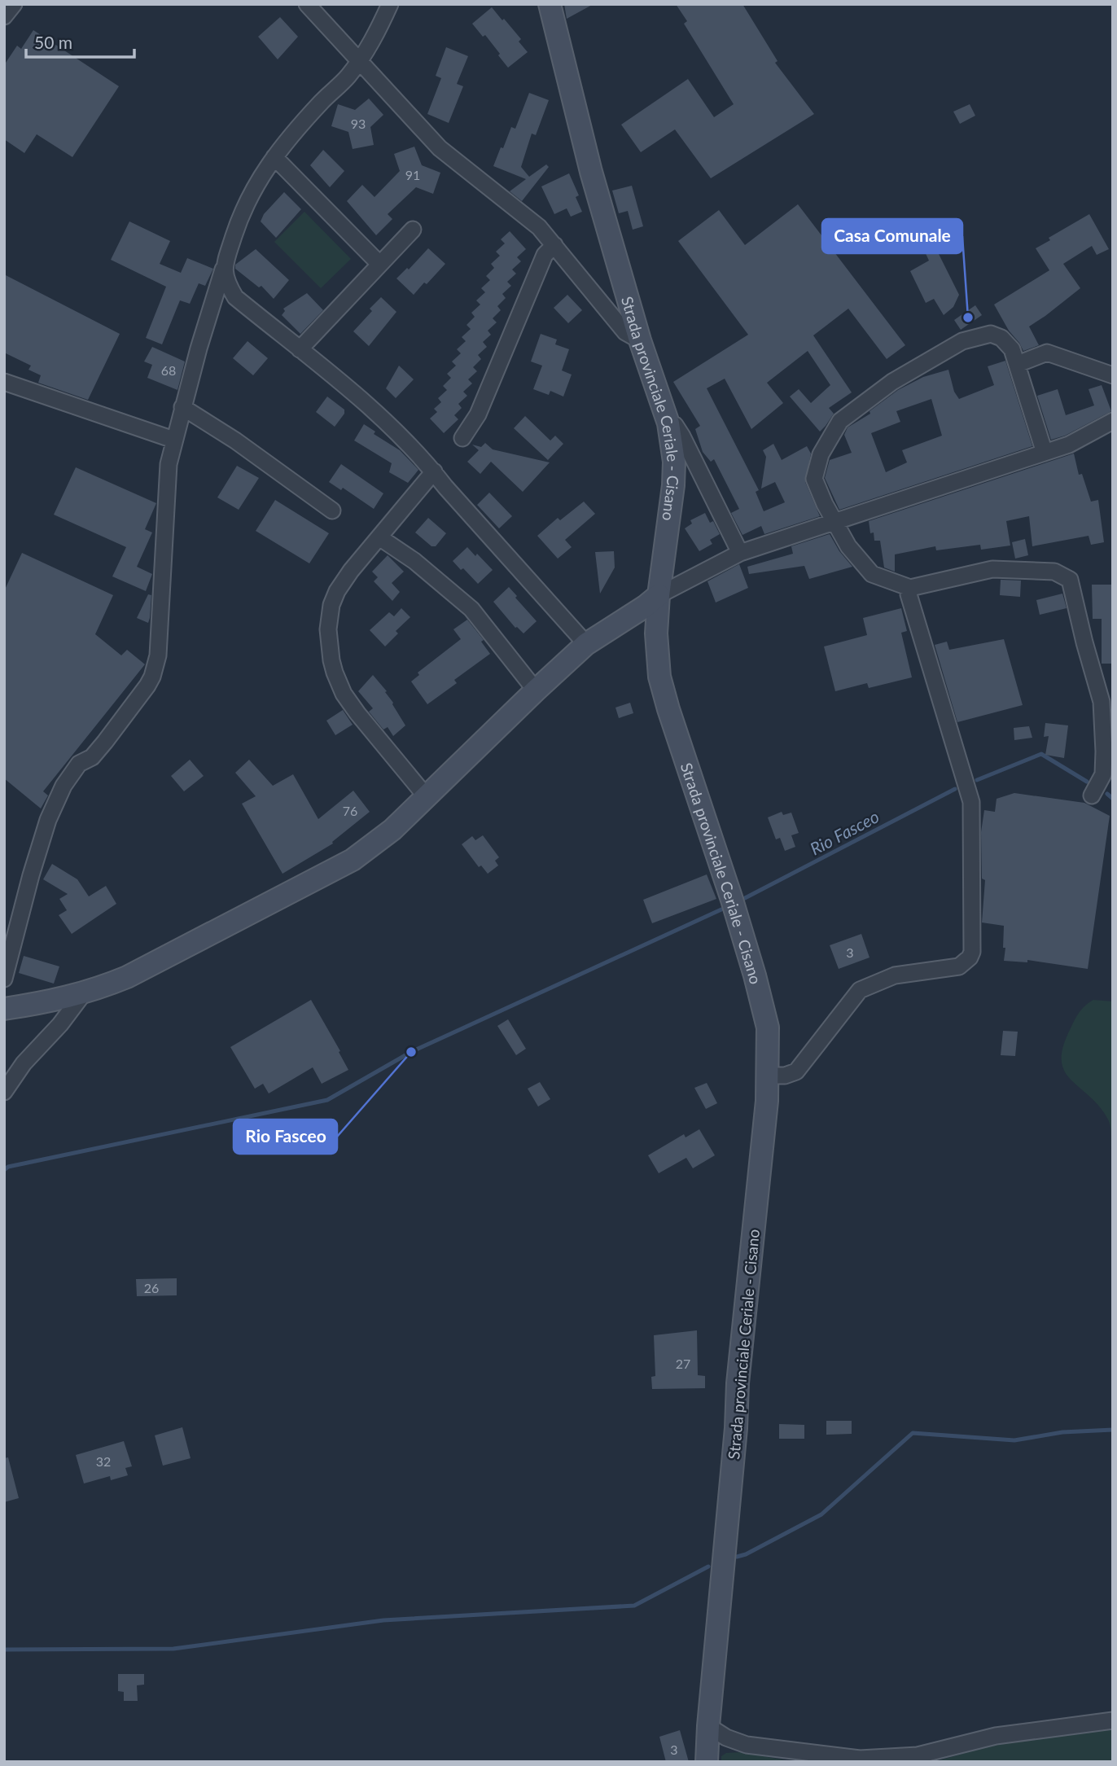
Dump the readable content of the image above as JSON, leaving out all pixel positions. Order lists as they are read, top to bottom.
{
  "streets": {
    "main road": ["Strada provinciale Ceriale - Cisano"]
  },
  "water": ["Rio Fasceo"],
  "places": ["Casa Comunale", "Rio Fasceo"],
  "house_numbers": [
    "93",
    "91",
    "68",
    "76",
    "3",
    "26",
    "27",
    "32",
    "3"
  ],
  "scale_bar": "50 m"
}
